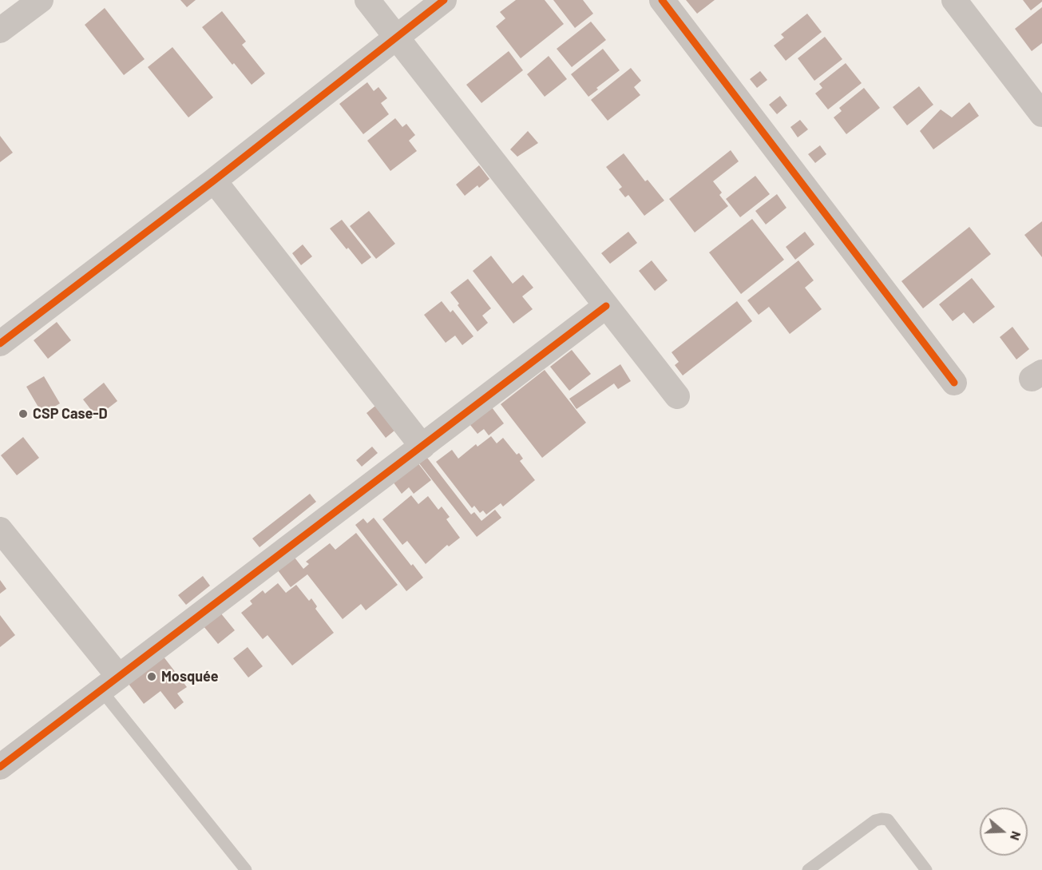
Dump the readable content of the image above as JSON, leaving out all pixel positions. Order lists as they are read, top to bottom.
{
  "places": ["CSP Case-D", "Mosquée"],
  "north": "right"
}
